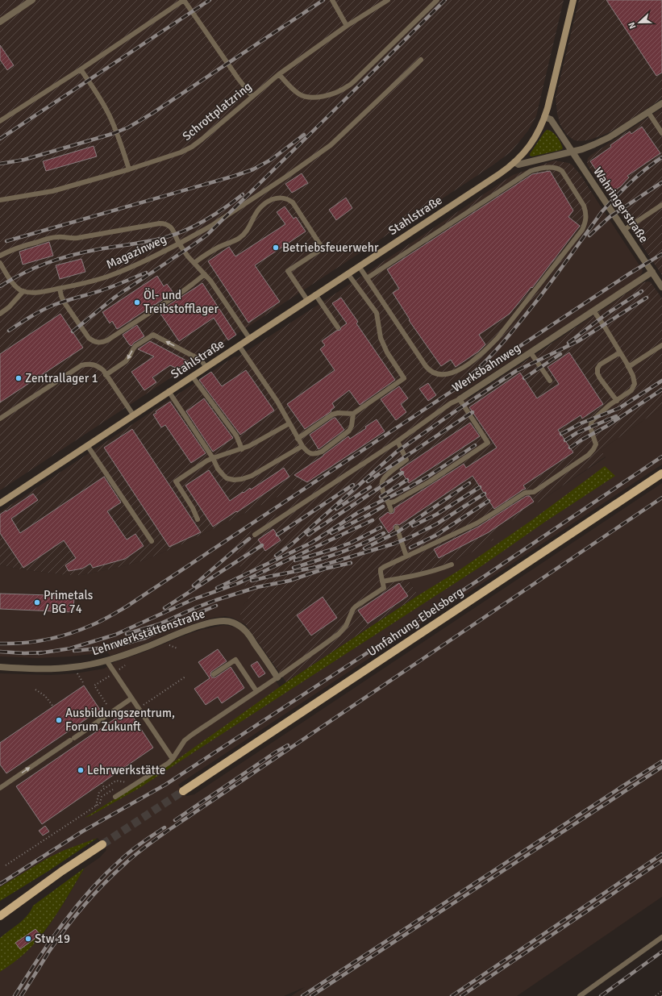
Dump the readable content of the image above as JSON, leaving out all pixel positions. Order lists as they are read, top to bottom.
{
  "streets": {
    "main road": ["Umfahrung Ebelsberg"],
    "street": [
      "Wahringerstraße",
      "Stahlstraße",
      "Werksbahnweg",
      "Lehrwerkstättenstraße"
    ],
    "lane": ["Schrottplatzring", "Magazinweg"]
  },
  "crossings": [
    ["Wahringerstraße", "Stahlstraße"],
    ["Wahringerstraße", "Werksbahnweg"],
    ["Stahlstraße", "Magazinweg"]
  ],
  "places": [
    "Betriebsfeuerwehr",
    "Öl- und Treibstofflager",
    "Zentrallager 1",
    "Primetals / BG 74",
    "Ausbildungszentrum, Forum Zukunft",
    "Lehrwerkstätte",
    "Stw 19"
  ],
  "north": "left"
}
